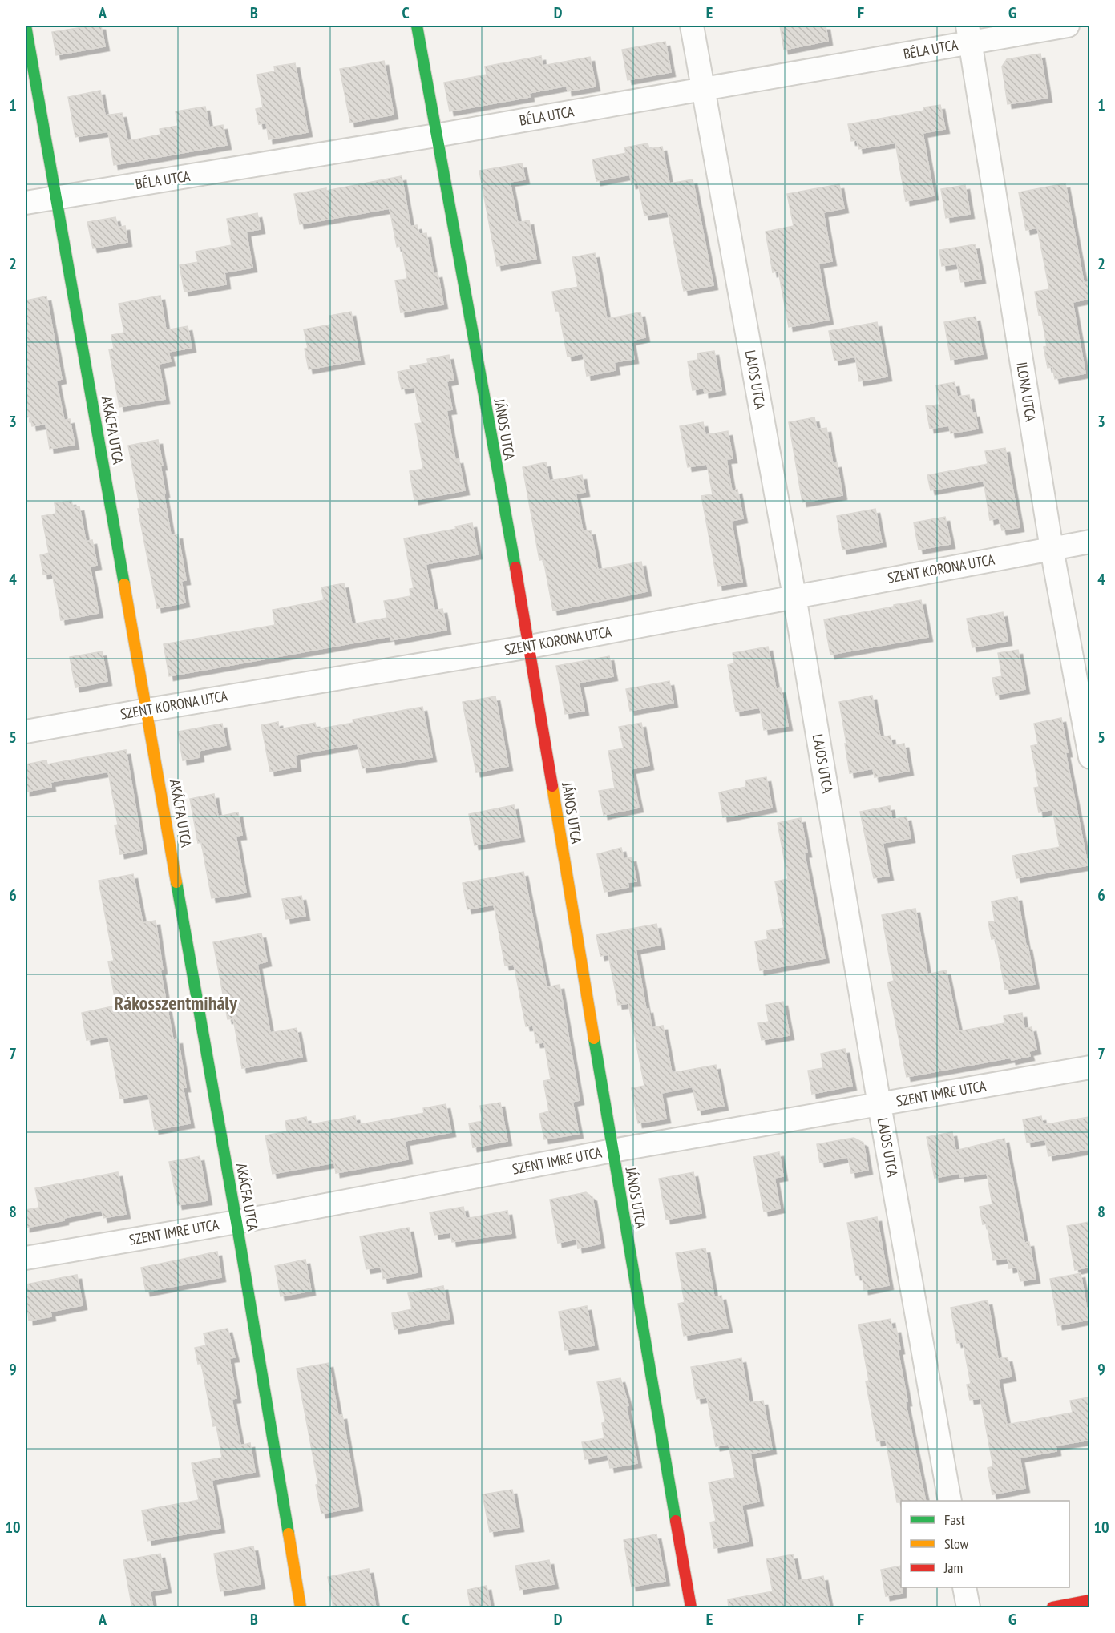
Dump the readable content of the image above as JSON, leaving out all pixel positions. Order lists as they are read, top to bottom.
{
  "streets": {
    "street": [
      "BÉLA UTCA",
      "LAJOS UTCA",
      "ILONA UTCA",
      "JÁNOS UTCA",
      "AKÁCFA UTCA",
      "SZENT KORONA UTCA",
      "SZENT IMRE UTCA"
    ]
  },
  "crossings": [
    ["BÉLA UTCA", "LAJOS UTCA"],
    ["BÉLA UTCA", "ILONA UTCA"],
    ["BÉLA UTCA", "JÁNOS UTCA"],
    ["BÉLA UTCA", "AKÁCFA UTCA"],
    ["LAJOS UTCA", "SZENT KORONA UTCA"],
    ["LAJOS UTCA", "SZENT IMRE UTCA"],
    ["ILONA UTCA", "SZENT KORONA UTCA"],
    ["JÁNOS UTCA", "SZENT KORONA UTCA"],
    ["JÁNOS UTCA", "SZENT IMRE UTCA"],
    ["AKÁCFA UTCA", "SZENT KORONA UTCA"],
    ["AKÁCFA UTCA", "SZENT IMRE UTCA"]
  ],
  "districts": ["Rákosszentmihály"],
  "legend": ["Fast", "Slow", "Jam"],
  "grid": {
    "columns": [
      "A",
      "B",
      "C",
      "D",
      "E",
      "F",
      "G"
    ],
    "rows": [
      "1",
      "2",
      "3",
      "4",
      "5",
      "6",
      "7",
      "8",
      "9",
      "10"
    ]
  }
}
